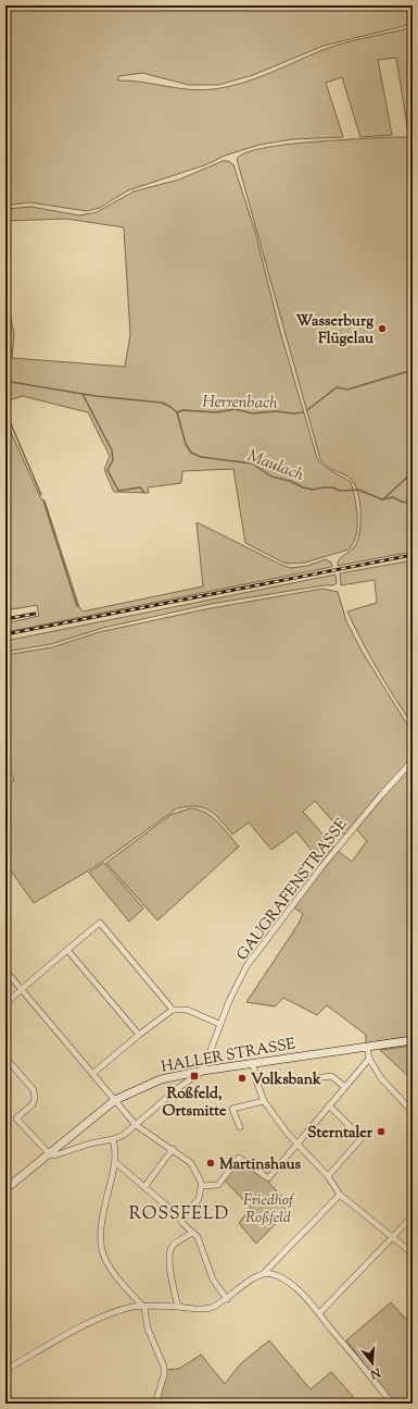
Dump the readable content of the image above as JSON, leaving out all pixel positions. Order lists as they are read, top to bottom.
{
  "streets": {
    "main road": ["HALLER STRASSE"],
    "street": ["GAUGRAFENSTRASSE"]
  },
  "crossings": [
    ["GAUGRAFENSTRASSE", "HALLER STRASSE"]
  ],
  "districts": ["ROSSFELD"],
  "water": ["Herrenbach", "Maulach"],
  "parks": ["Friedhof Roßfeld"],
  "places": {
    "other": [
      "Wasserburg Flügelau",
      "Volksbank",
      "Sterntaler",
      "Martinshaus"
    ],
    "transit": ["Roßfeld, Ortsmitte"]
  },
  "north": "bottom"
}
